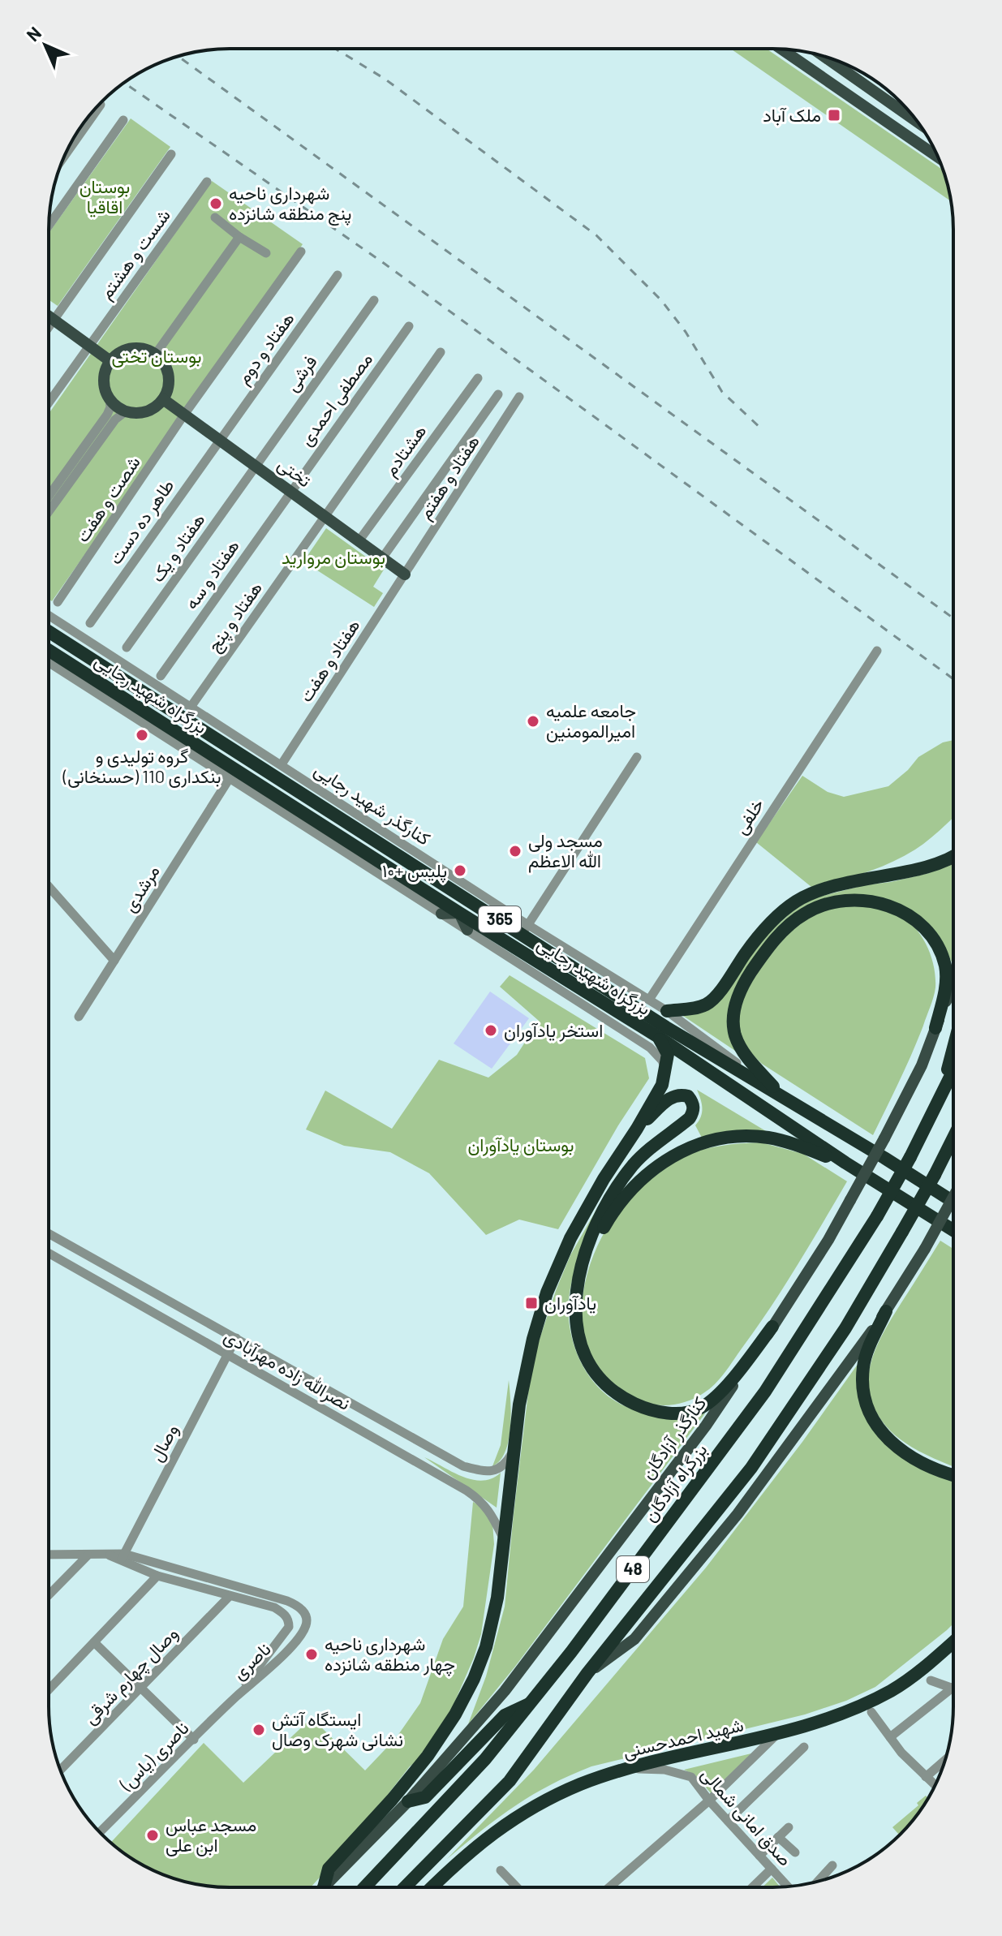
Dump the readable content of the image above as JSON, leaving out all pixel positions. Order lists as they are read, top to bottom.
{
  "streets": {
    "highway": [
      "بزرگراه شهید رجایی",
      "365",
      "کنارگذر آزادگان",
      "بزرگراه آزادگان",
      "48",
      "شهید احمدحسنی"
    ],
    "main road": ["تختی"],
    "street": [
      "شست و هشتم",
      "هفتاد و دوم",
      "فرشی",
      "مصطفی احمدی",
      "هشتادم",
      "هفتاد و هفتم",
      "شصت و هفت",
      "طاهر ده دست",
      "هفتاد و یک",
      "هفتاد و سه",
      "هفتاد و پنج",
      "هفتاد و هفت",
      "کنارگذر شهید رجایی",
      "خلفی",
      "مرشدی",
      "نصرالله زاده مهرآبادی",
      "وصال",
      "ناصری",
      "وصال چهارم شرقی",
      "ناصری (یاس)",
      "صدق امانی شمالی"
    ]
  },
  "crossings": [
    ["هفتاد و دوم", "تختی"],
    ["هفتاد و دوم", "طاهر ده دست"],
    ["فرشی", "تختی"],
    ["فرشی", "هفتاد و یک"],
    ["مصطفی احمدی", "تختی"],
    ["مصطفی احمدی", "هفتاد و سه"],
    ["هشتادم", "تختی"],
    ["تختی", "هفتاد و هفتم"],
    ["تختی", "شصت و هفت"],
    ["تختی", "طاهر ده دست"],
    ["تختی", "هفتاد و یک"],
    ["تختی", "هفتاد و سه"],
    ["تختی", "هفتاد و پنج"],
    ["تختی", "هفتاد و هفت"],
    ["هفتاد و هفتم", "هفتاد و هفت"],
    ["هفتاد و هفت", "کنارگذر شهید رجایی"],
    ["بزرگراه شهید رجایی", "کنارگذر شهید رجایی"],
    ["کنارگذر شهید رجایی", "خلفی"],
    ["نصرالله زاده مهرآبادی", "کنارگذر آزادگان"],
    ["نصرالله زاده مهرآبادی", "وصال"],
    ["وصال", "ناصری"],
    ["ناصری", "وصال چهارم شرقی"],
    ["ناصری", "ناصری (یاس)"],
    ["شهید احمدحسنی", "صدق امانی شمالی"]
  ],
  "parks": [
    "بوستان اقاقیا",
    "بوستان تختی",
    "بوستان مروارید",
    "بوستان یادآوران"
  ],
  "places": {
    "transit": ["ملک آباد", "یادآوران"],
    "other": [
      "شهرداری ناحیه پنج منطقه شانزده",
      "جامعه علمیه امیرالمومنین",
      "گروه تولیدی و بنکداری 110 (حسنخانی)",
      "مسجد ولی الله الاعظم",
      "پلیس +۱۰",
      "استخر یادآوران",
      "شهرداری ناحیه چهار منطقه شانزده",
      "ایستگاه آتش نشانی شهرک وصال",
      "مسجد عباس ابن علی"
    ]
  },
  "north": "top left"
}
